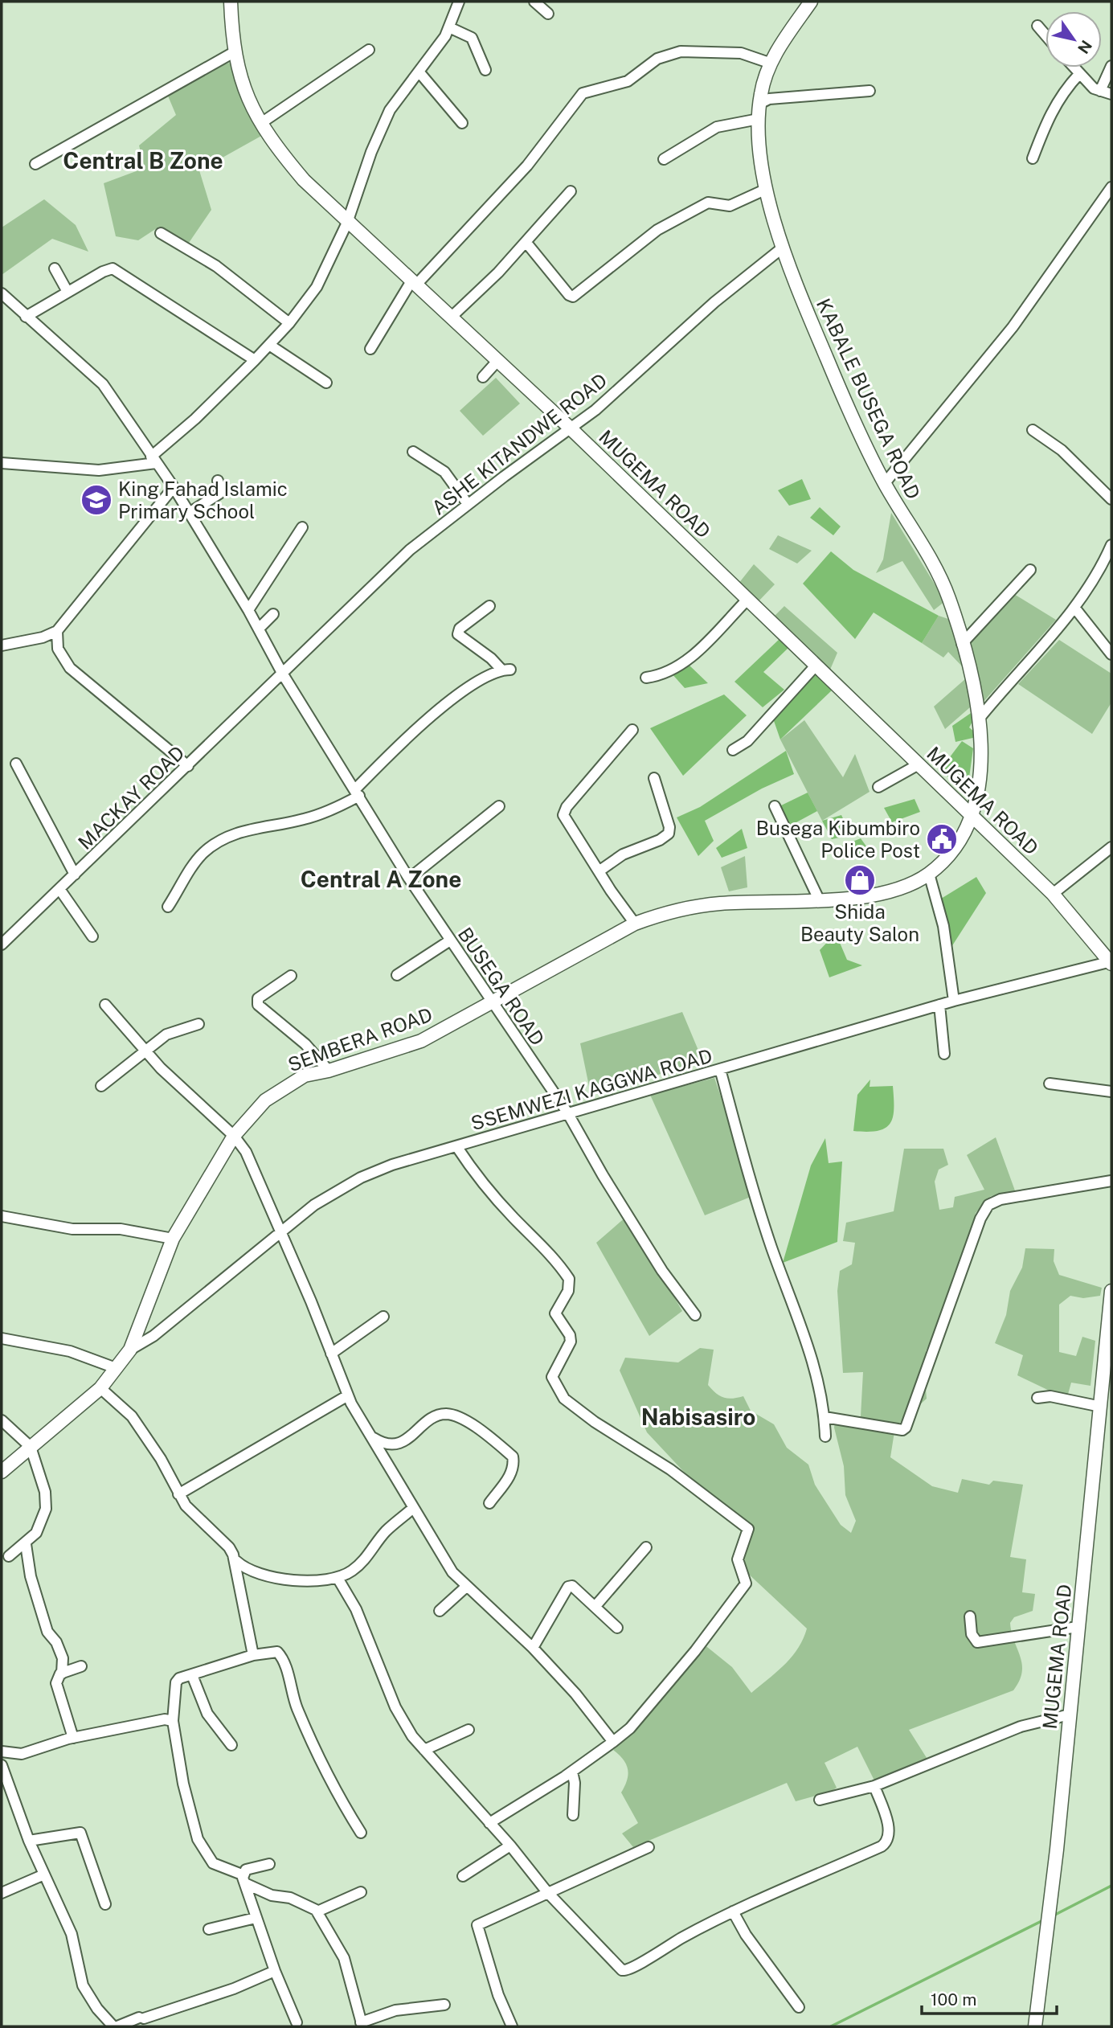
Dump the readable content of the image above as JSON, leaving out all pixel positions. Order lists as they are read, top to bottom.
{
  "streets": {
    "street": [
      "KABALE BUSEGA ROAD",
      "ASHE KITANDWE ROAD",
      "MUGEMA ROAD",
      "MACKAY ROAD",
      "BUSEGA ROAD",
      "SEMBERA ROAD",
      "SSEMWEZI KAGGWA ROAD"
    ]
  },
  "crossings": [
    ["KABALE BUSEGA ROAD", "ASHE KITANDWE ROAD"],
    ["KABALE BUSEGA ROAD", "MUGEMA ROAD"],
    ["KABALE BUSEGA ROAD", "SEMBERA ROAD"],
    ["ASHE KITANDWE ROAD", "MUGEMA ROAD"],
    ["ASHE KITANDWE ROAD", "MACKAY ROAD"],
    ["ASHE KITANDWE ROAD", "BUSEGA ROAD"],
    ["MUGEMA ROAD", "SEMBERA ROAD"],
    ["MUGEMA ROAD", "SSEMWEZI KAGGWA ROAD"],
    ["MACKAY ROAD", "BUSEGA ROAD"],
    ["BUSEGA ROAD", "SEMBERA ROAD"],
    ["BUSEGA ROAD", "SSEMWEZI KAGGWA ROAD"],
    ["SEMBERA ROAD", "SSEMWEZI KAGGWA ROAD"]
  ],
  "districts": ["Central B Zone", "Central A Zone", "Nabisasiro"],
  "places": {
    "school or university": ["King Fahad Islamic Primary School"],
    "public building": ["Busega Kibumbiro Police Post"],
    "shop": ["Shida Beauty Salon"]
  },
  "scale_bar": "100 m",
  "north": "bottom right"
}
